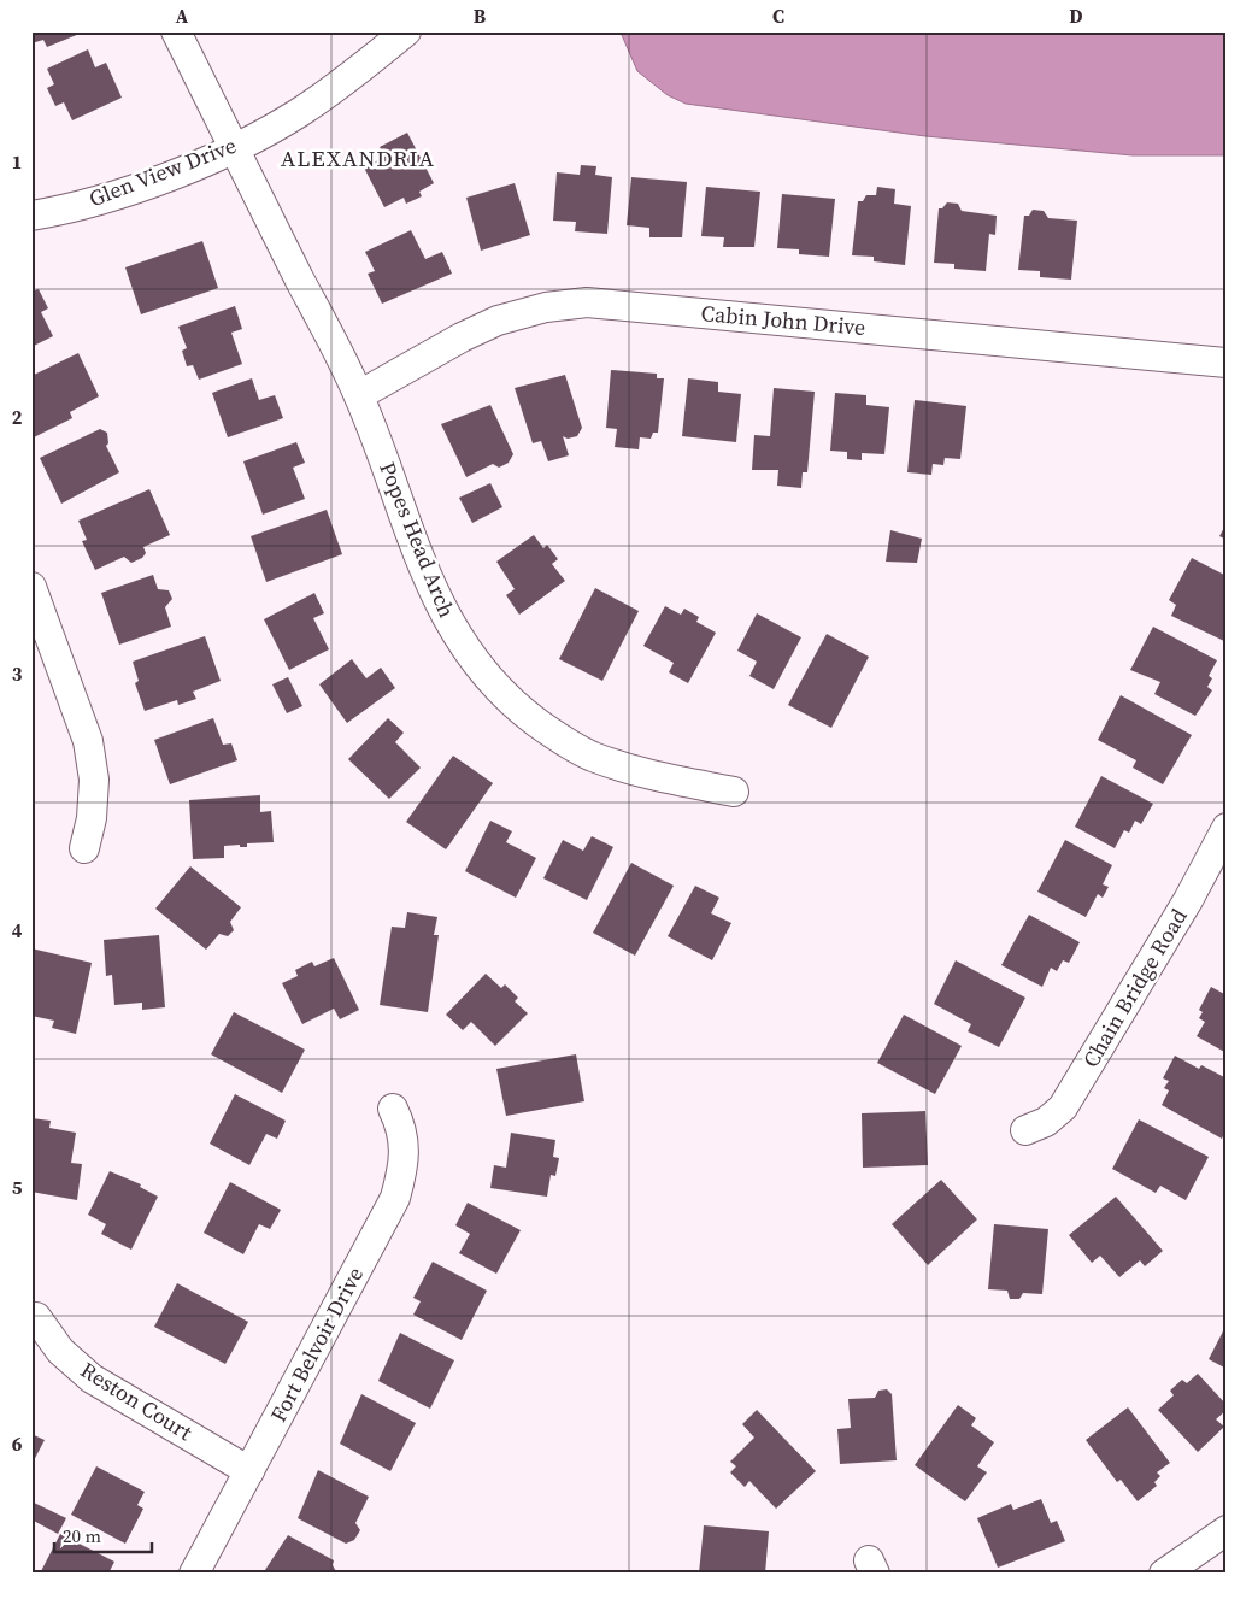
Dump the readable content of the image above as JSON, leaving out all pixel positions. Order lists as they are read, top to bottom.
{
  "streets": {
    "street": [
      "Glen View Drive",
      "Cabin John Drive",
      "Popes Head Arch",
      "Chain Bridge Road",
      "Fort Belvoir Drive",
      "Reston Court"
    ]
  },
  "crossings": [
    ["Glen View Drive", "Popes Head Arch"],
    ["Cabin John Drive", "Popes Head Arch"],
    ["Fort Belvoir Drive", "Reston Court"]
  ],
  "districts": ["ALEXANDRIA"],
  "scale_bar": "20 m",
  "grid": {
    "columns": [
      "A",
      "B",
      "C",
      "D"
    ],
    "rows": [
      "1",
      "2",
      "3",
      "4",
      "5",
      "6"
    ]
  }
}
